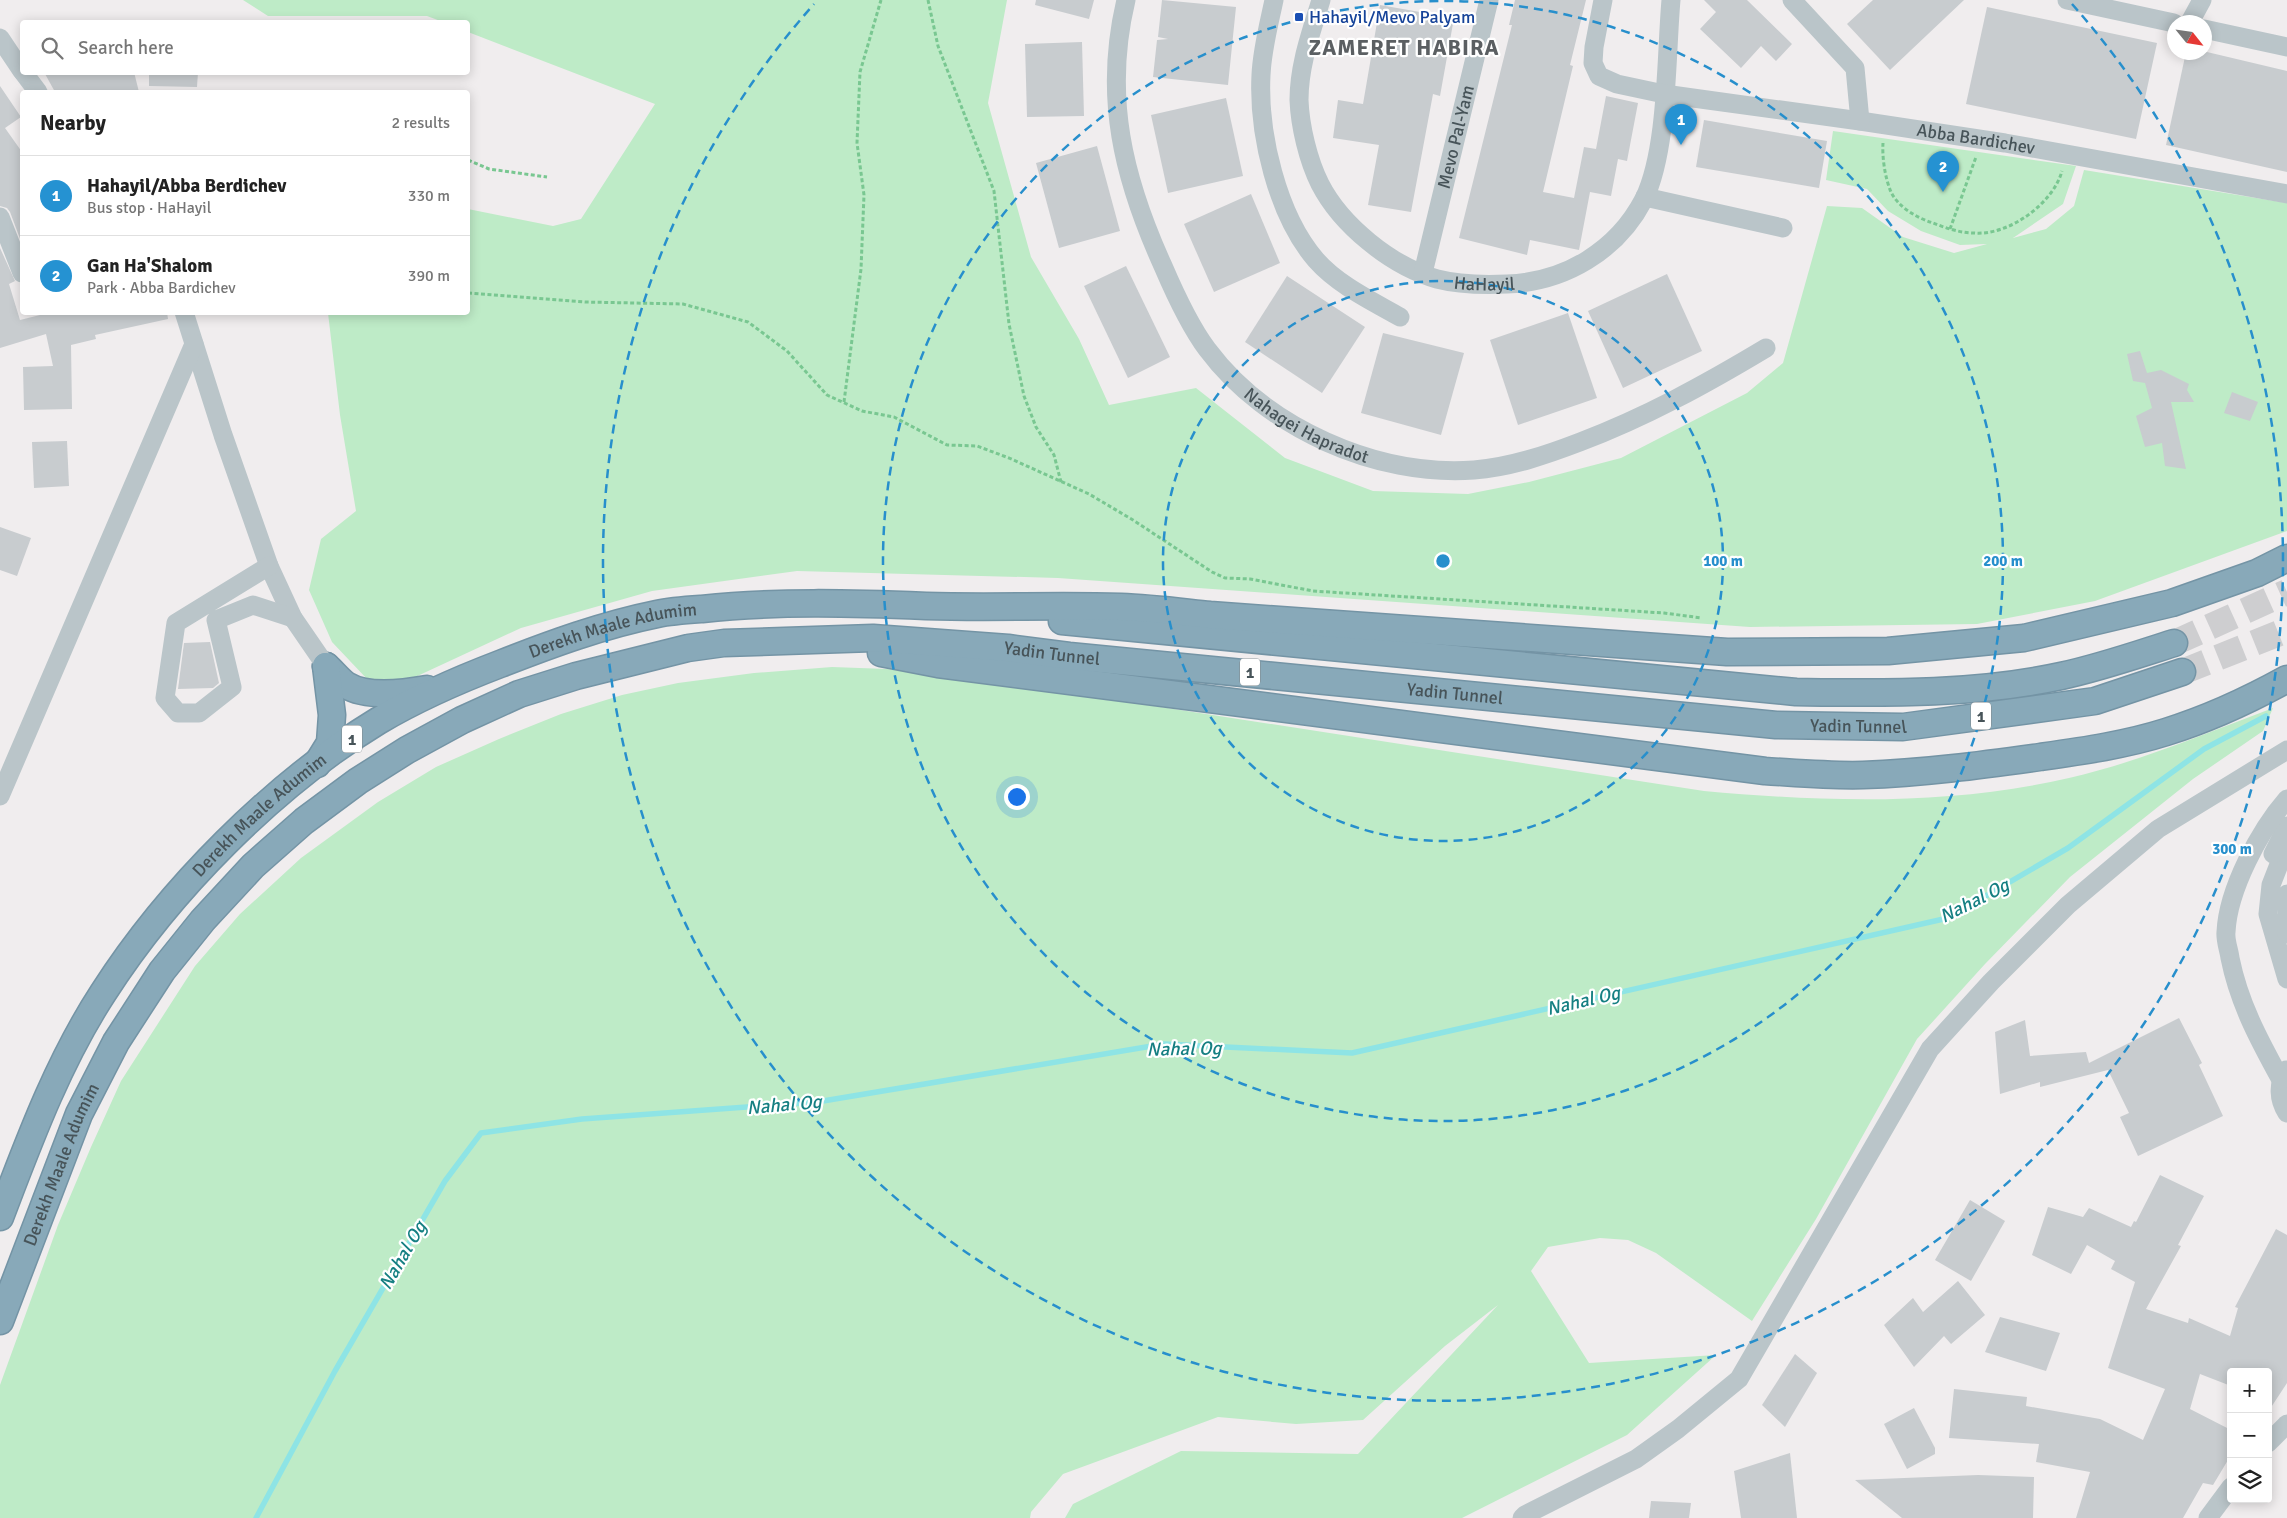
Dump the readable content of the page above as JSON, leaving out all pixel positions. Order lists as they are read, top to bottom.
{
  "streets": {
    "highway": ["Derekh Maale Adumim", "Yadin Tunnel", "1"],
    "street": [
      "Mevo Pal-Yam",
      "Abba Bardichev",
      "HaHayil",
      "Nahagei Hapradot"
    ]
  },
  "crossings": [
    ["Mevo Pal-Yam", "HaHayil"],
    ["Abba Bardichev", "HaHayil"],
    ["Derekh Maale Adumim", "Yadin Tunnel"]
  ],
  "districts": ["ZAMERET HABIRA"],
  "water": ["Nahal Og"],
  "places": {
    "transit": ["Hahayil/Mevo Palyam"]
  },
  "north": "bottom right",
  "page": {
    "search": "Search here",
    "heading": ["Nearby", "2 results"],
    "pins": ["1", "2"],
    "list": [
      {
        "mark": "1",
        "name": "Hahayil/Abba Berdichev",
        "note": "Bus stop · HaHayil",
        "value": "330 m"
      },
      {
        "mark": "2",
        "name": "Gan Ha'Shalom",
        "note": "Park · Abba Bardichev",
        "value": "390 m"
      }
    ],
    "map_buttons": ["+", "−"]
  },
  "rings": ["100 m", "200 m", "300 m"]
}
